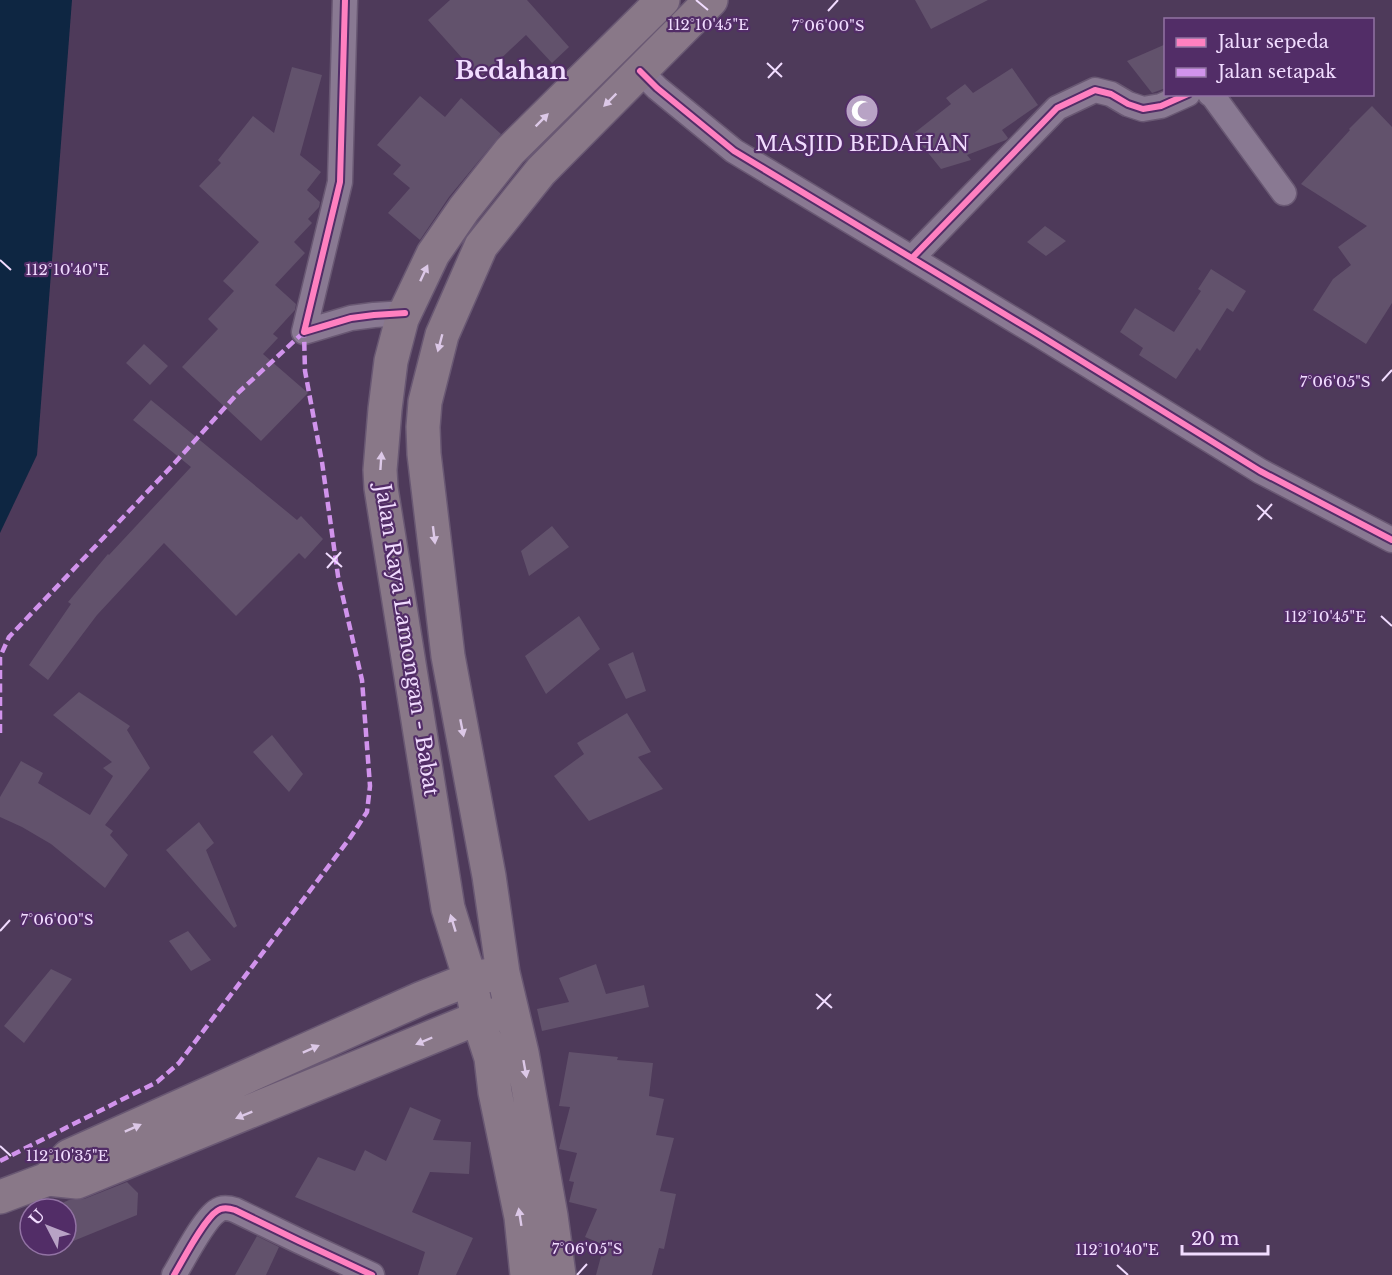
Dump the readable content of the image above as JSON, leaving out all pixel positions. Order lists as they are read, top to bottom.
{
  "streets": {
    "highway": ["Jalan Raya Lamongan - Babat"]
  },
  "districts": ["Bedahan"],
  "places": {
    "mosque": ["MASJID BEDAHAN"]
  },
  "legend": ["Jalur sepeda", "Jalan setapak"],
  "scale_bar": "20 m",
  "north": "top left",
  "coordinates": [
    "112°10'45\"E",
    "7°06'00\"S",
    "112°10'40\"E",
    "7°06'05\"S",
    "112°10'35\"E"
  ]
}
